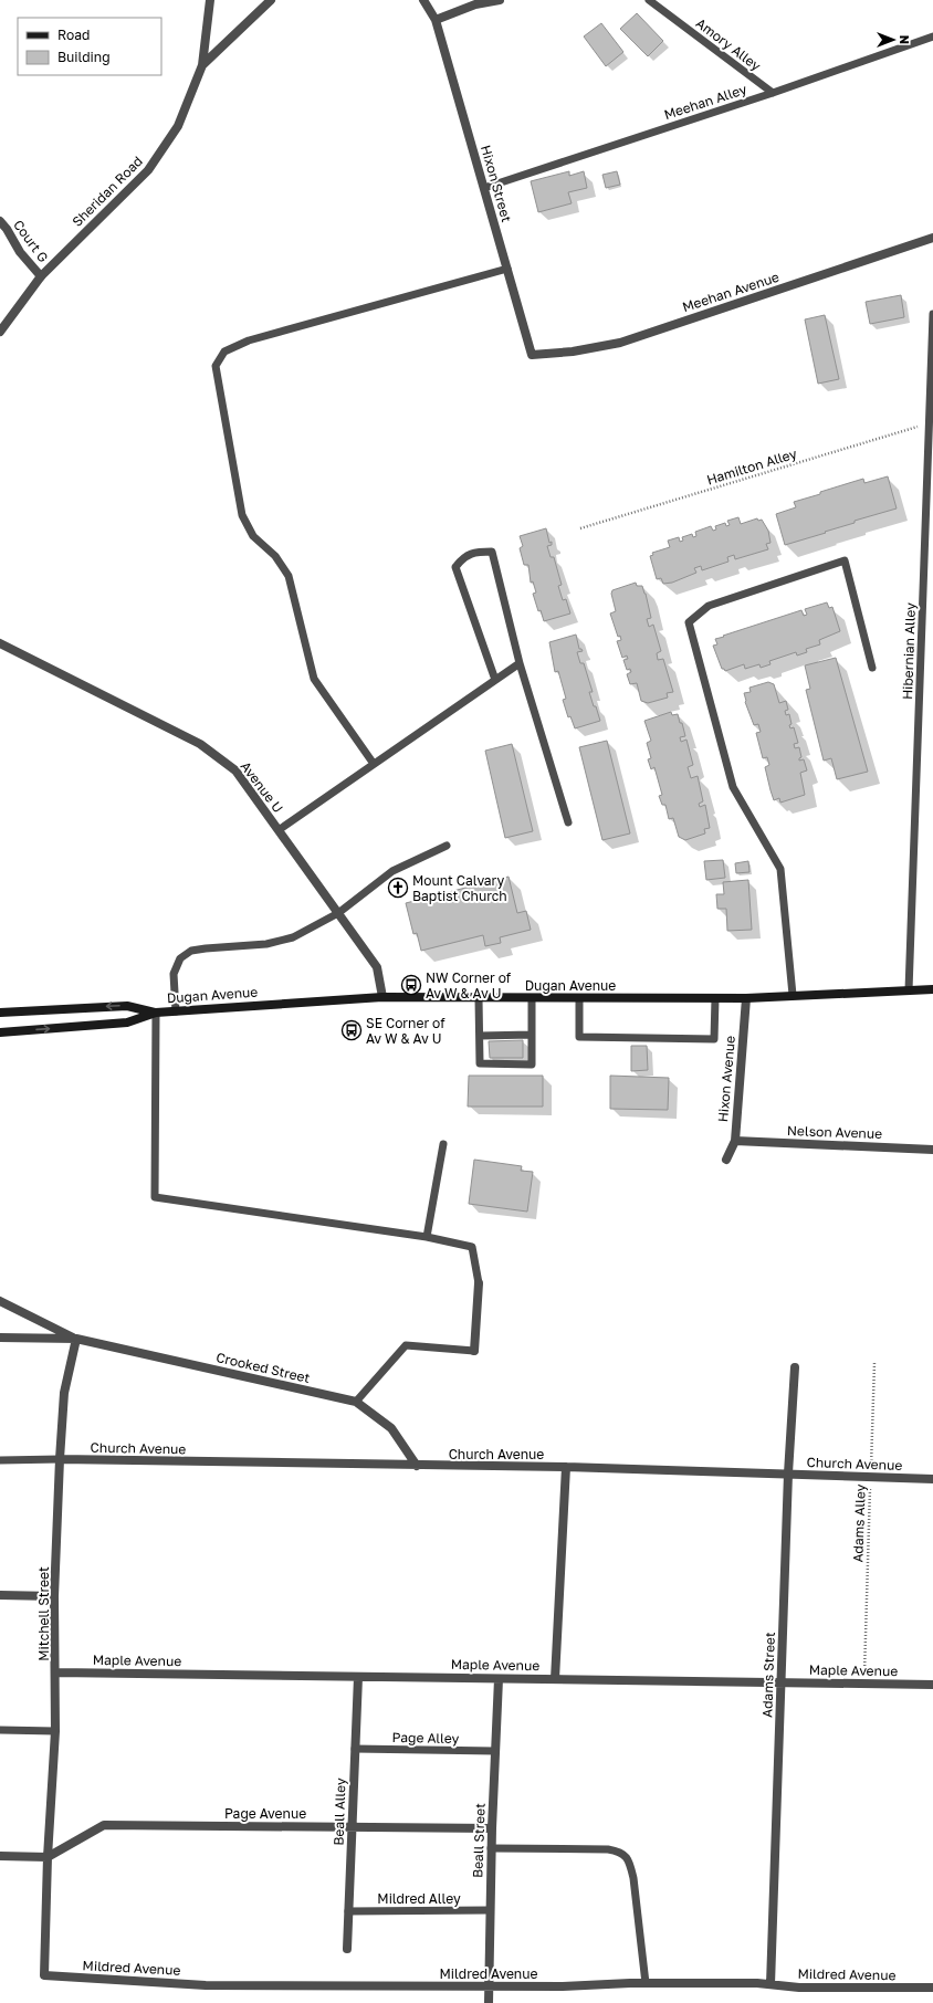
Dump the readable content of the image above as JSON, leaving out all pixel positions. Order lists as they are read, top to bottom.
{
  "streets": {
    "main road": ["Dugan Avenue"],
    "street": [
      "Hixon Street",
      "Sheridan Road",
      "Court G",
      "Meehan Avenue",
      "Avenue U",
      "Hixon Avenue",
      "Nelson Avenue",
      "Crooked Street",
      "Church Avenue",
      "Mitchell Street",
      "Maple Avenue",
      "Adams Street",
      "Beall Alley",
      "Page Avenue",
      "Beall Street",
      "Mildred Avenue"
    ],
    "lane": [
      "Amory Alley",
      "Meehan Alley",
      "Hibernian Alley",
      "Page Alley",
      "Mildred Alley"
    ],
    "path": ["Hamilton Alley", "Adams Alley"]
  },
  "crossings": [
    ["Amory Alley", "Meehan Alley"],
    ["Meehan Alley", "Hixon Street"],
    ["Hixon Street", "Meehan Avenue"],
    ["Sheridan Road", "Court G"],
    ["Hamilton Alley", "Hibernian Alley"],
    ["Hibernian Alley", "Dugan Avenue"],
    ["Avenue U", "Dugan Avenue"],
    ["Dugan Avenue", "Hixon Avenue"],
    ["Hixon Avenue", "Nelson Avenue"],
    ["Crooked Street", "Church Avenue"],
    ["Crooked Street", "Mitchell Street"],
    ["Church Avenue", "Adams Alley"],
    ["Church Avenue", "Mitchell Street"],
    ["Church Avenue", "Adams Street"],
    ["Adams Alley", "Maple Avenue"],
    ["Mitchell Street", "Maple Avenue"],
    ["Mitchell Street", "Page Avenue"],
    ["Mitchell Street", "Mildred Avenue"],
    ["Maple Avenue", "Adams Street"],
    ["Maple Avenue", "Beall Alley"],
    ["Maple Avenue", "Beall Street"],
    ["Adams Street", "Mildred Avenue"],
    ["Page Alley", "Beall Alley"],
    ["Page Alley", "Beall Street"],
    ["Beall Alley", "Page Avenue"],
    ["Beall Alley", "Mildred Alley"],
    ["Page Avenue", "Beall Street"],
    ["Beall Street", "Mildred Alley"],
    ["Beall Street", "Mildred Avenue"]
  ],
  "places": {
    "church": ["Mount Calvary Baptist Church"],
    "bus stop": ["NW Corner of Av W & Av U", "SE Corner of Av W & Av U"]
  },
  "legend": ["Road", "Building"],
  "north": "right"
}
